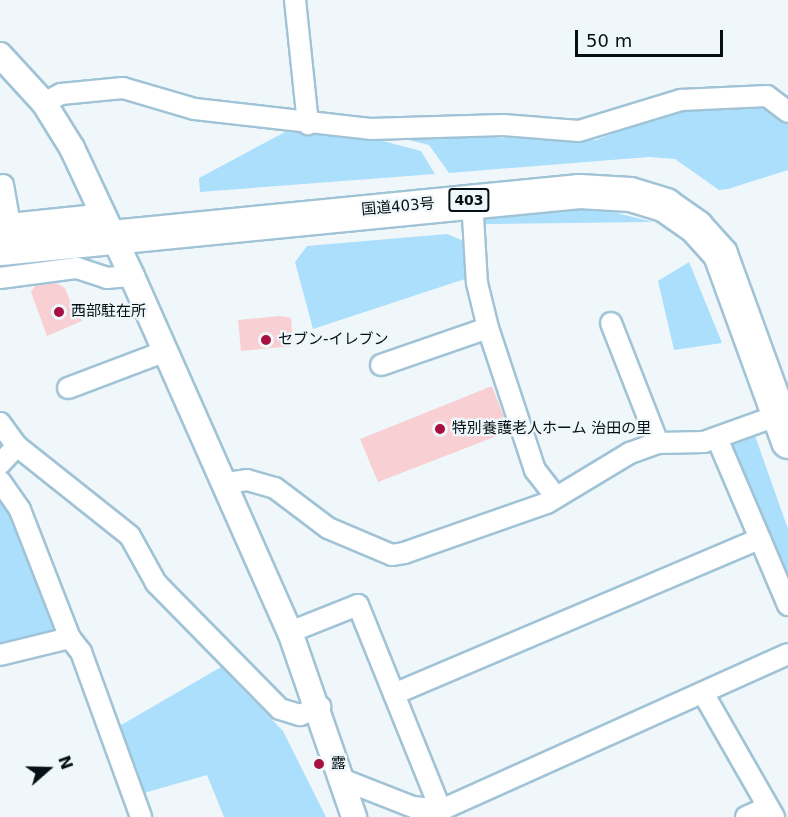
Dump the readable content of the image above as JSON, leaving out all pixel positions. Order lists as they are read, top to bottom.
{
  "streets": {
    "highway": ["403", "国道403号"]
  },
  "places": [
    "西部駐在所",
    "セブン-イレブン",
    "特別養護老人ホーム 治田の里",
    "露"
  ],
  "scale_bar": "50 m",
  "north": "right"
}
